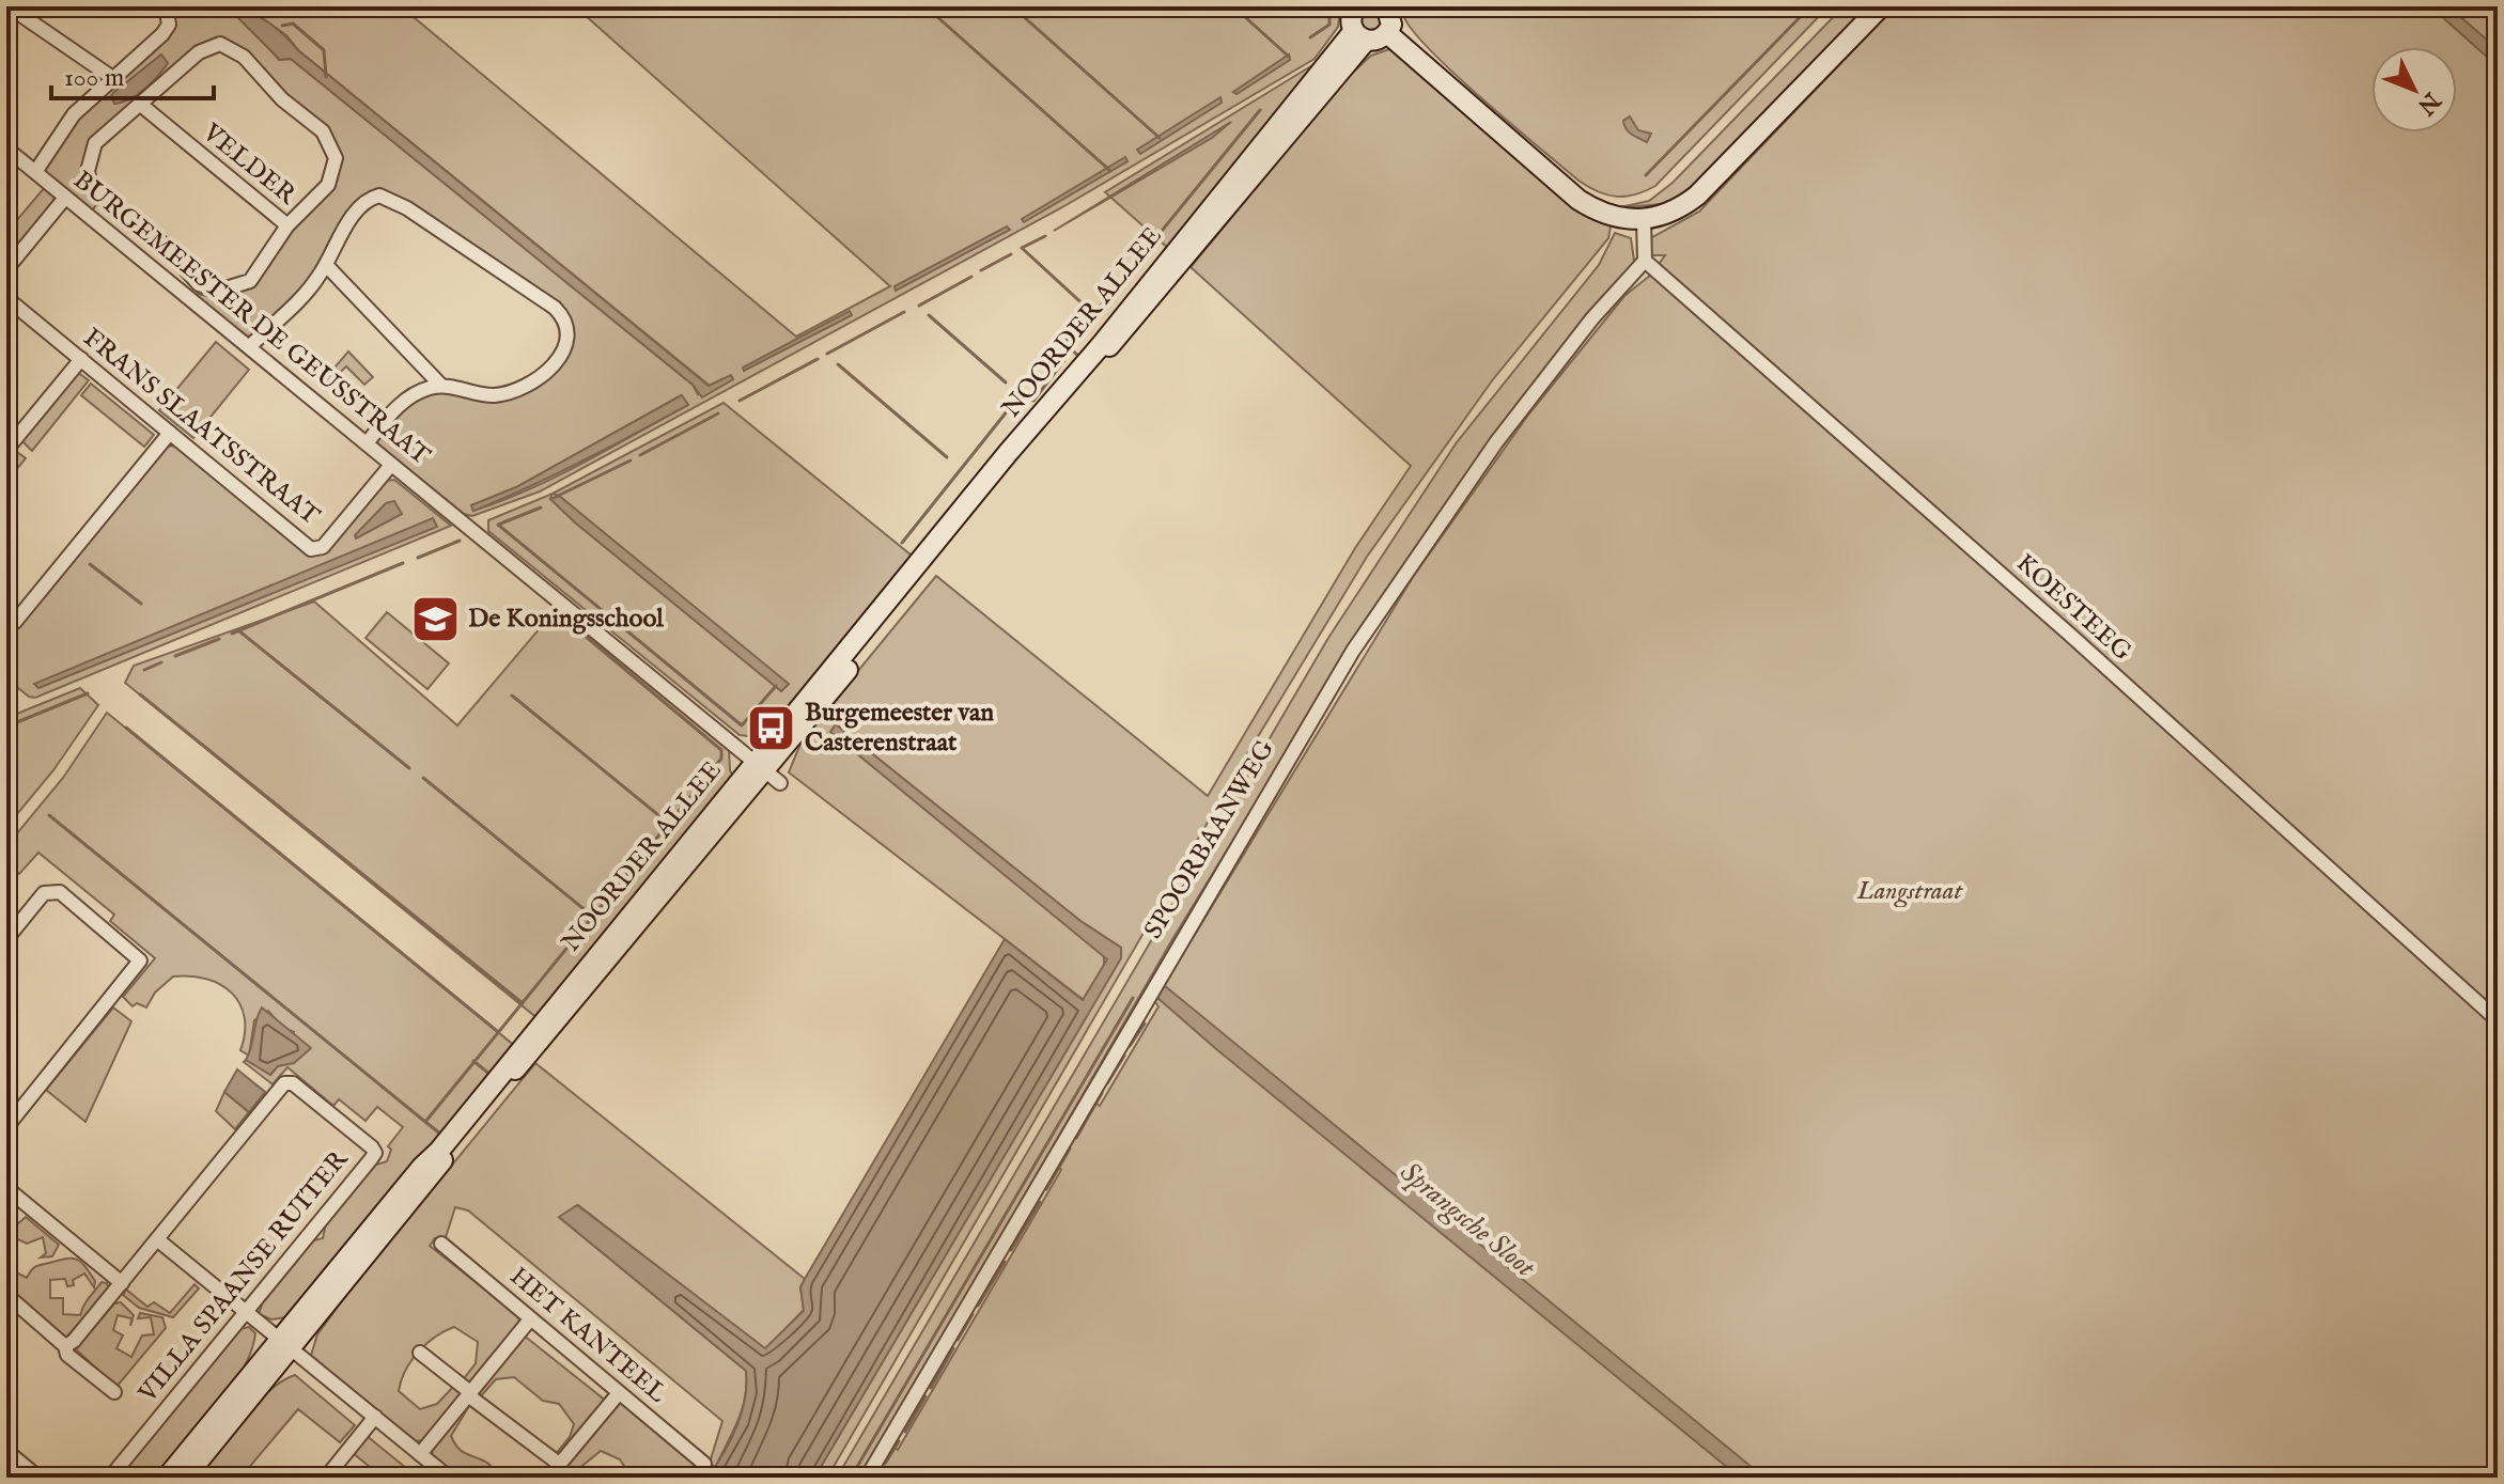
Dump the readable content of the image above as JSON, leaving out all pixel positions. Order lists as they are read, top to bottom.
{
  "streets": {
    "street": [
      "VELDER",
      "BURGEMEESTER DE GEUSSTRAAT",
      "NOORDER ALLEE",
      "FRANS SLAATSSTRAAT",
      "KOESTEEG",
      "SPOORBAANWEG",
      "VILLA SPAANSE RUITER",
      "HET KANTEEL"
    ]
  },
  "crossings": [
    ["BURGEMEESTER DE GEUSSTRAAT", "NOORDER ALLEE"],
    ["BURGEMEESTER DE GEUSSTRAAT", "FRANS SLAATSSTRAAT"],
    ["KOESTEEG", "SPOORBAANWEG"]
  ],
  "water": ["Sprangsche Sloot"],
  "parks": ["Langstraat"],
  "places": {
    "school or university": ["De Koningsschool"],
    "bus stop": ["Burgemeester van Casterenstraat"]
  },
  "scale_bar": "100 m",
  "north": "bottom right"
}
